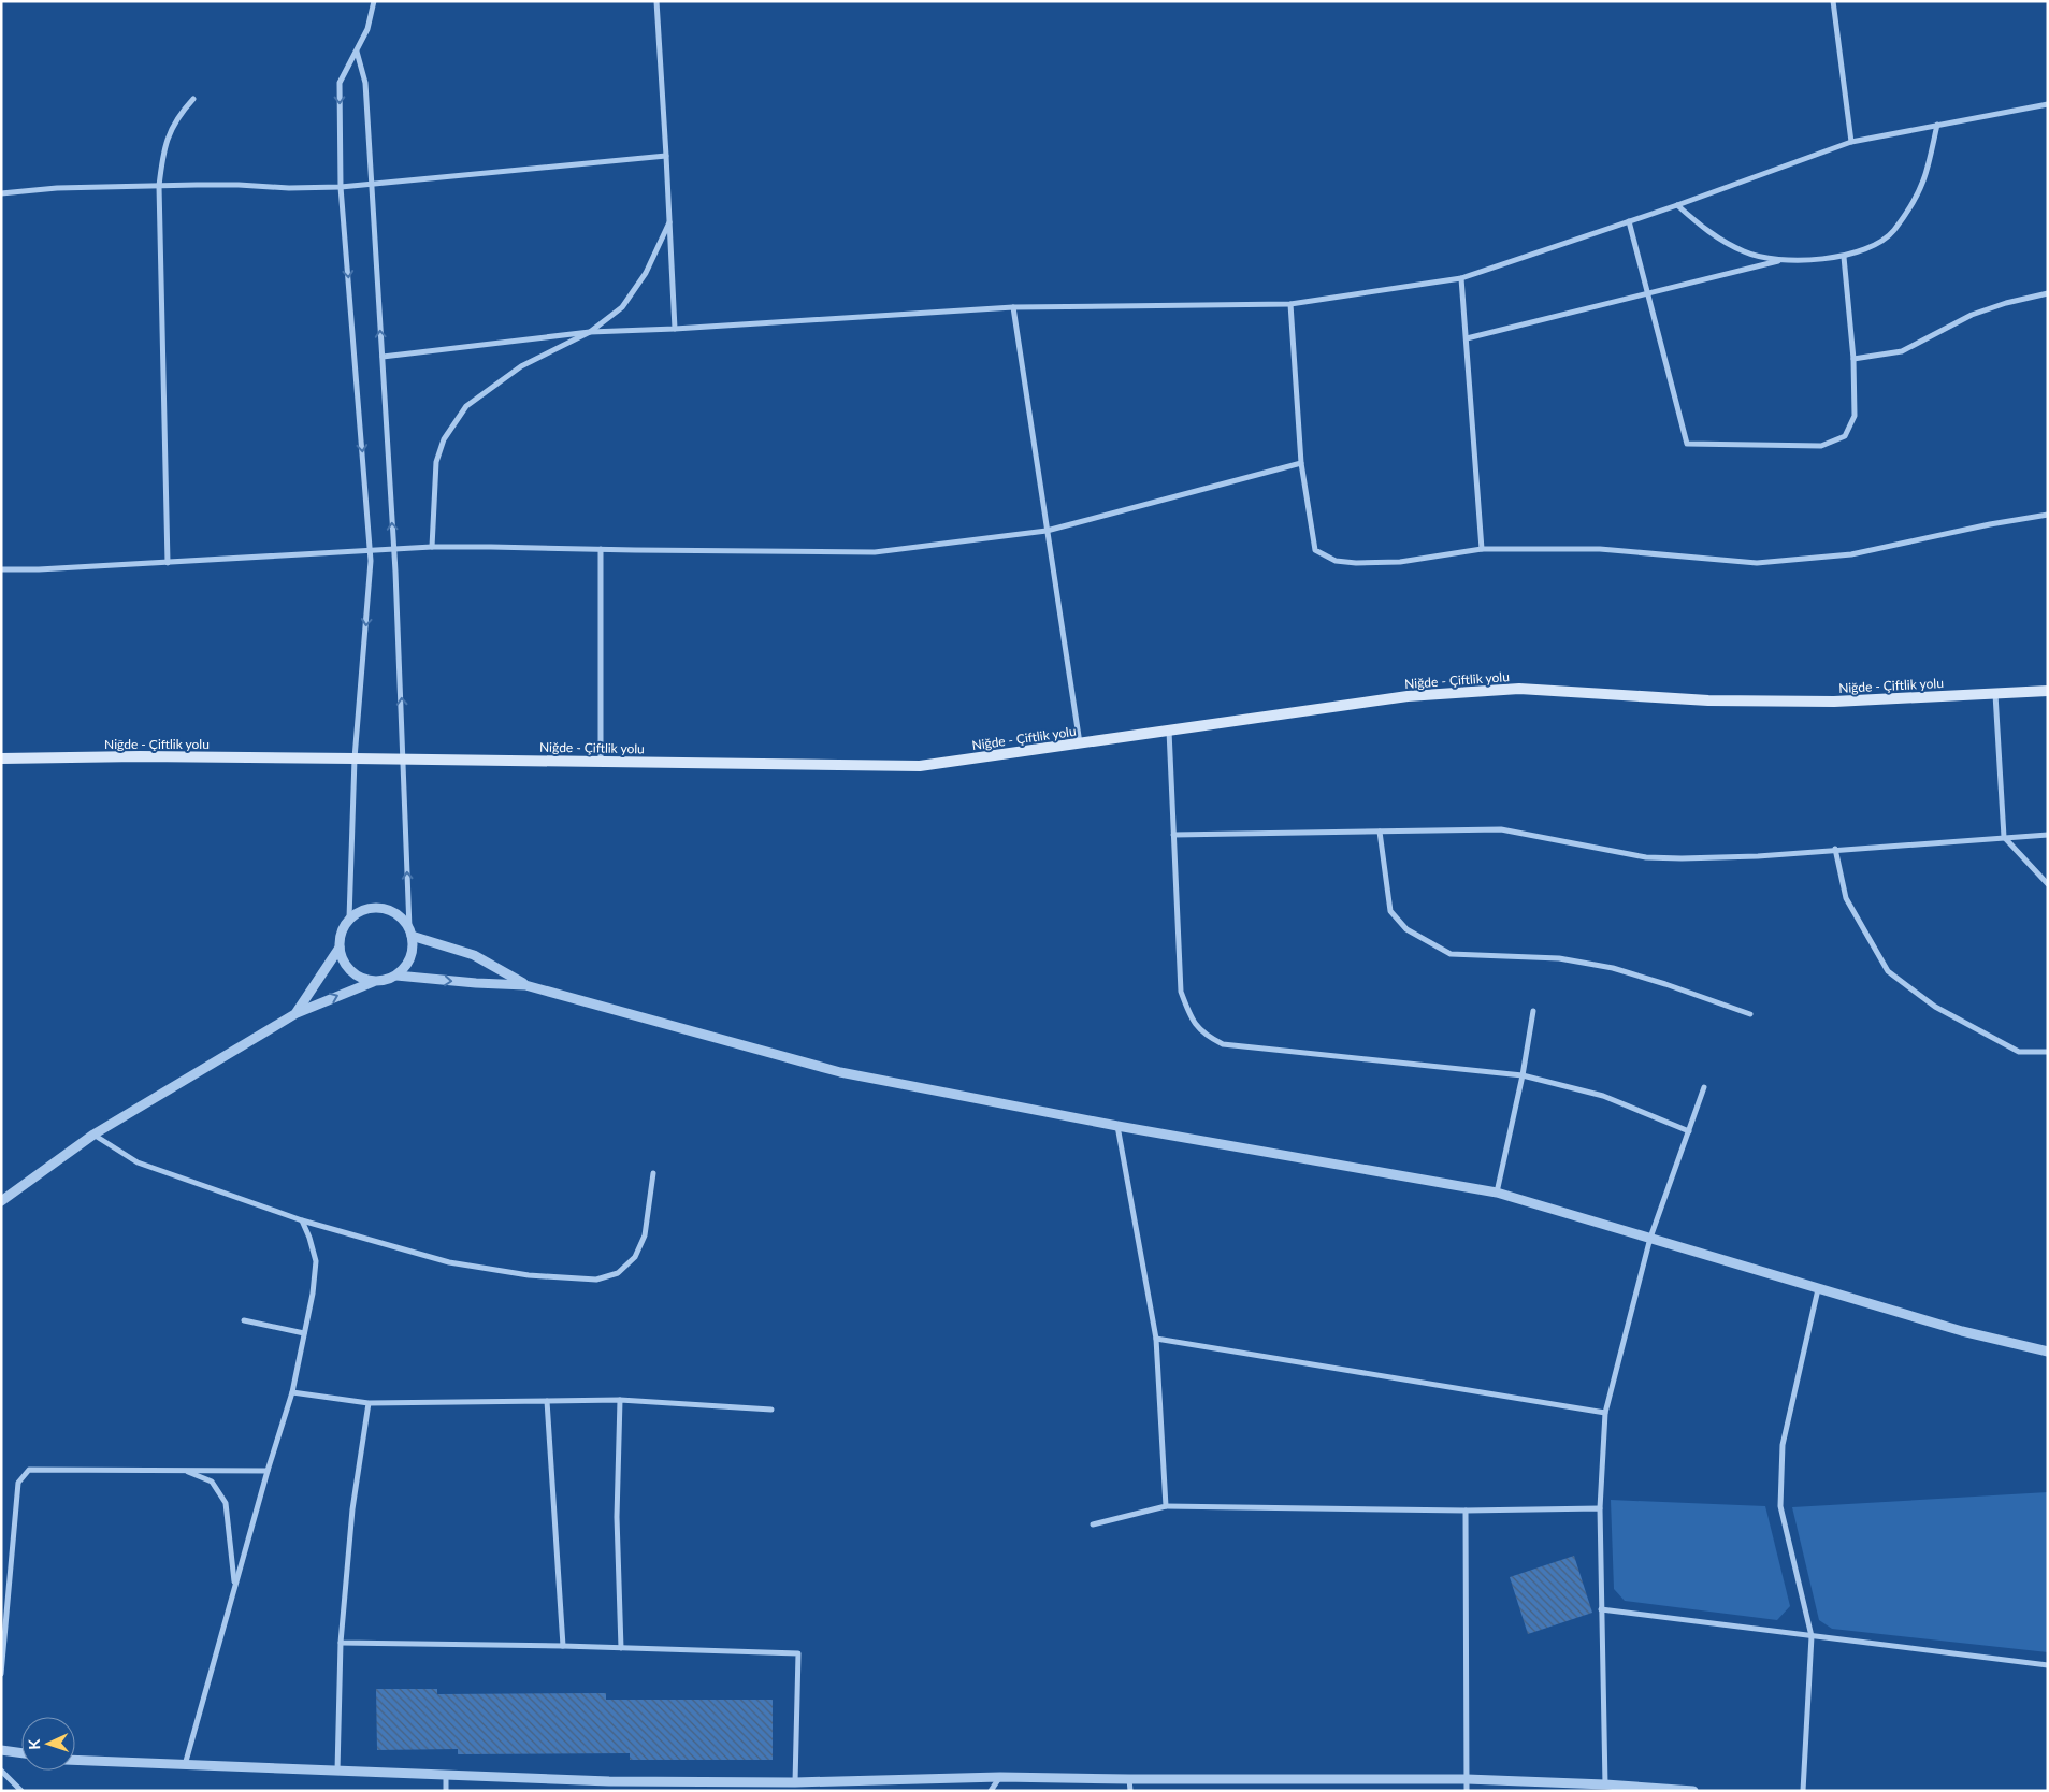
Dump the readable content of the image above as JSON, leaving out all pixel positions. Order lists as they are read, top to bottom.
{
  "streets": {
    "main road": ["Niğde - Çiftlik yolu"]
  },
  "north": "left"
}
